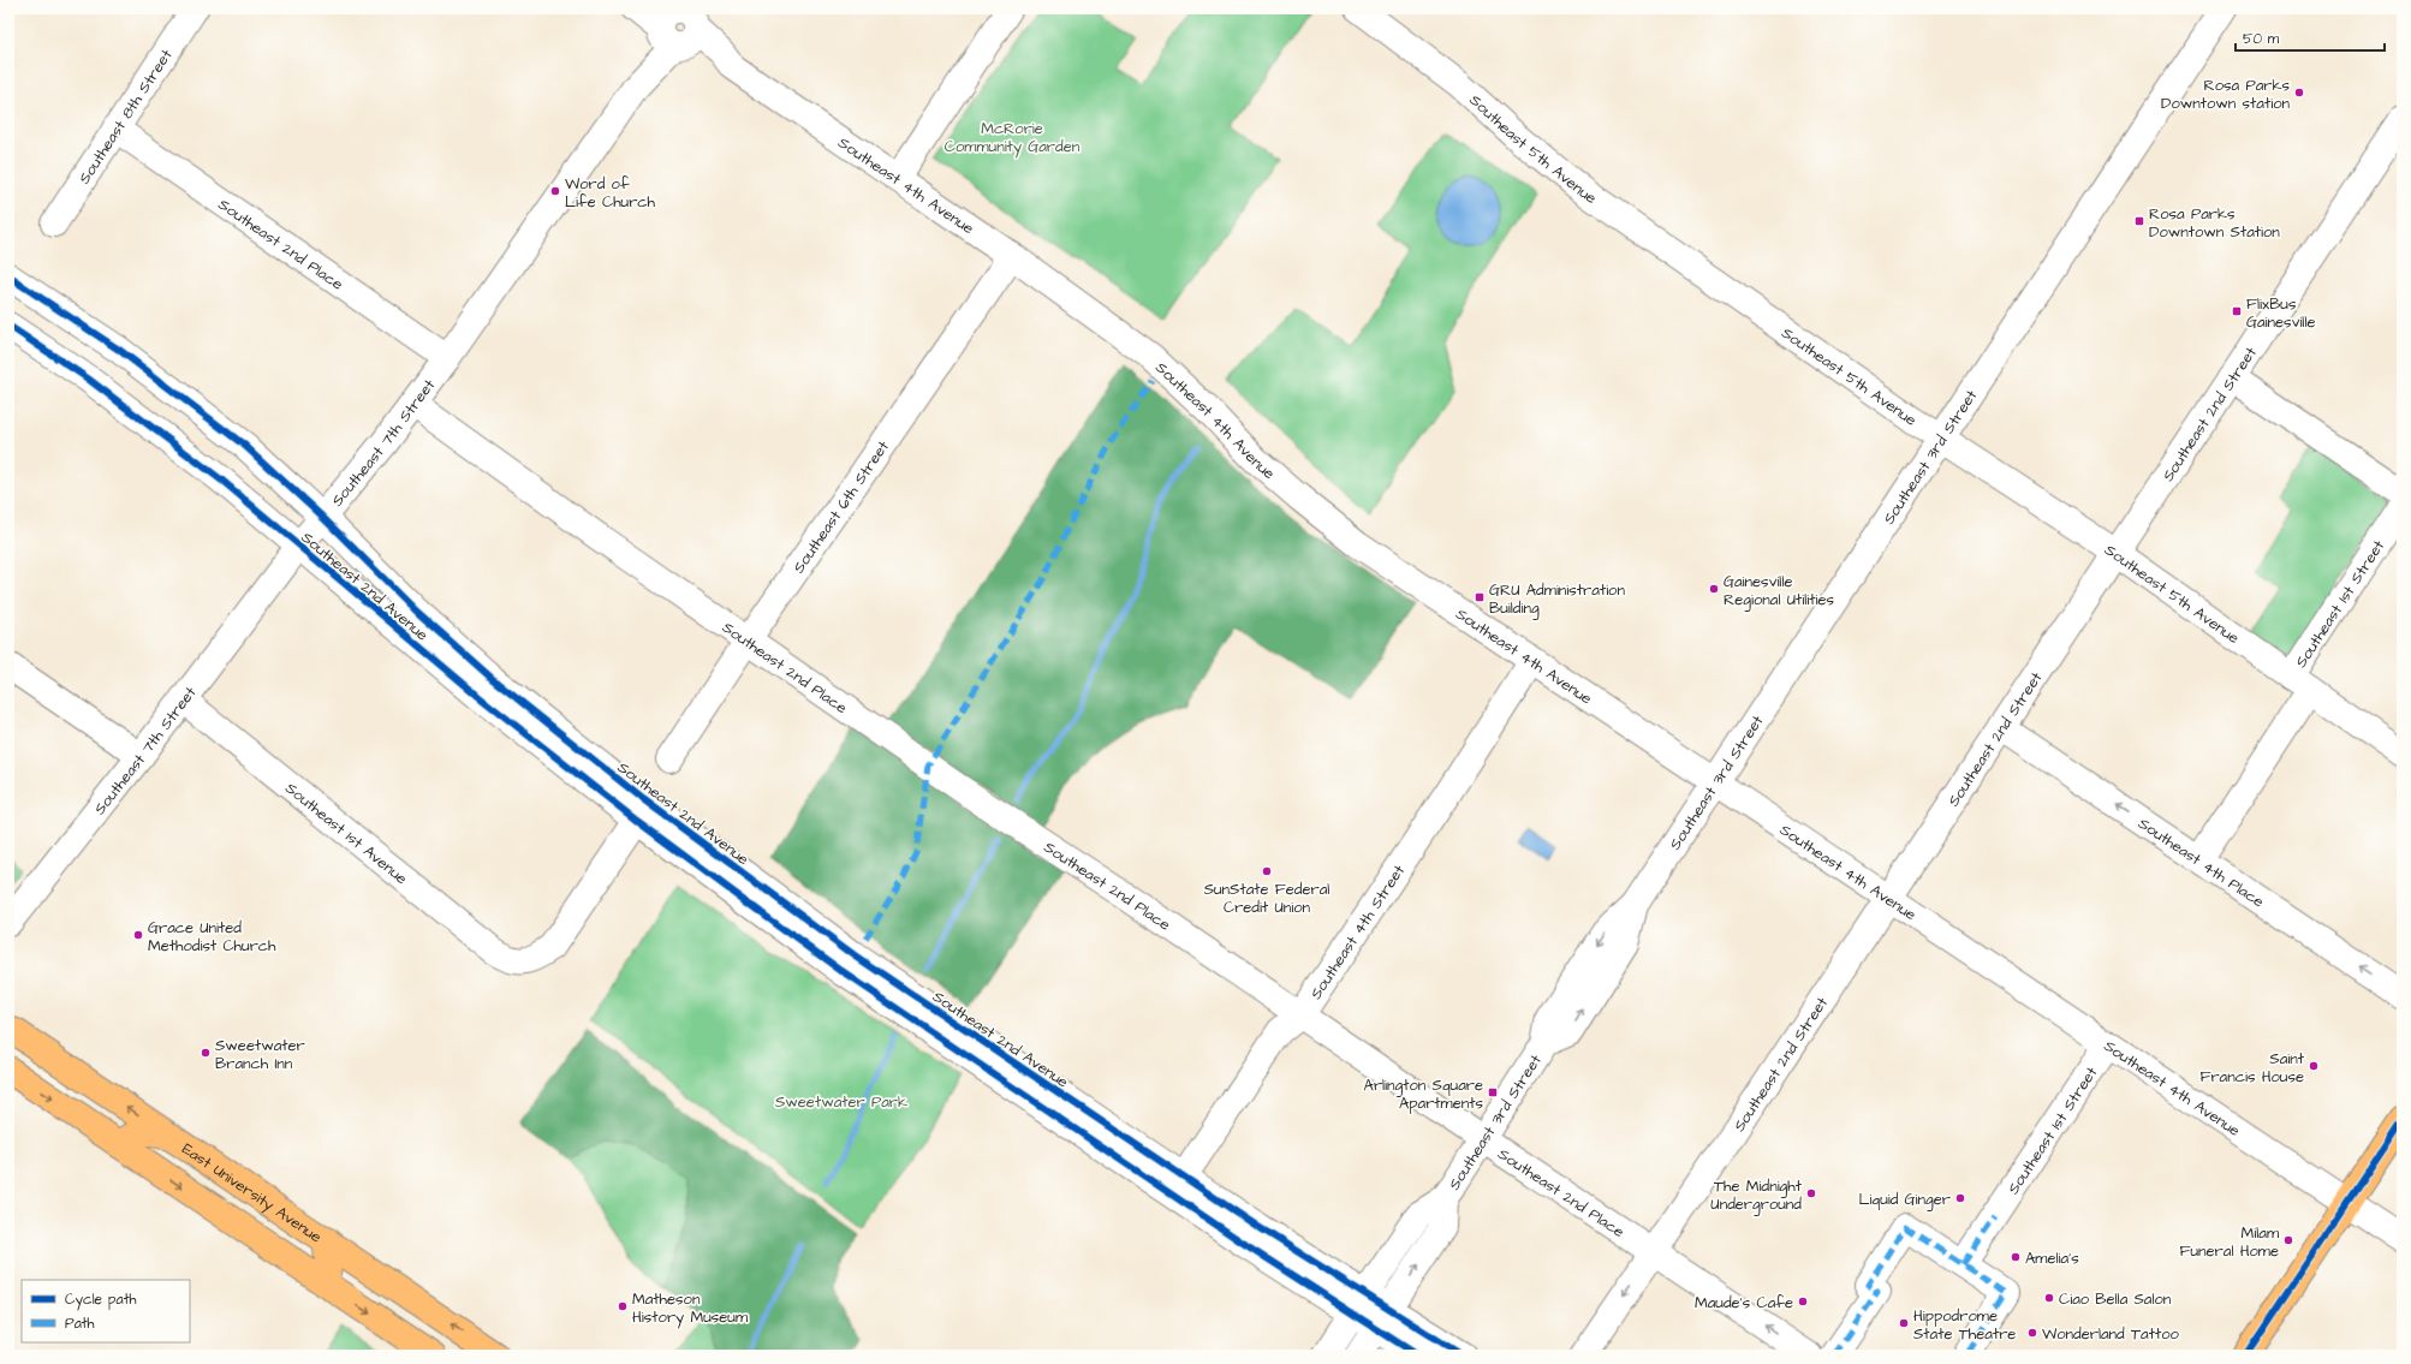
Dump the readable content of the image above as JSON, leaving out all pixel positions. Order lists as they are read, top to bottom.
{
  "streets": {
    "main road": ["East University Avenue"],
    "street": [
      "Southeast 8th Street",
      "Southeast 5th Avenue",
      "Southeast 4th Avenue",
      "Southeast 2nd Place",
      "Southeast 2nd Street",
      "Southeast 7th Street",
      "Southeast 3rd Street",
      "Southeast 6th Street",
      "Southeast 2nd Avenue",
      "Southeast 1st Street",
      "Southeast 1st Avenue",
      "Southeast 4th Place",
      "Southeast 4th Street"
    ]
  },
  "crossings": [
    ["Southeast 8th Street", "Southeast 2nd Place"],
    ["Southeast 5th Avenue", "Southeast 2nd Street"],
    ["Southeast 5th Avenue", "Southeast 3rd Street"],
    ["Southeast 5th Avenue", "Southeast 1st Street"],
    ["Southeast 4th Avenue", "Southeast 2nd Street"],
    ["Southeast 4th Avenue", "Southeast 7th Street"],
    ["Southeast 4th Avenue", "Southeast 3rd Street"],
    ["Southeast 4th Avenue", "Southeast 6th Street"],
    ["Southeast 4th Avenue", "Southeast 1st Street"],
    ["Southeast 4th Avenue", "Southeast 4th Street"],
    ["Southeast 2nd Place", "Southeast 2nd Street"],
    ["Southeast 2nd Place", "Southeast 7th Street"],
    ["Southeast 2nd Place", "Southeast 3rd Street"],
    ["Southeast 2nd Place", "Southeast 6th Street"],
    ["Southeast 2nd Place", "Southeast 4th Street"],
    ["Southeast 2nd Street", "Southeast 4th Place"],
    ["Southeast 7th Street", "Southeast 2nd Avenue"],
    ["Southeast 7th Street", "Southeast 1st Avenue"],
    ["Southeast 3rd Street", "Southeast 2nd Avenue"],
    ["Southeast 2nd Avenue", "Southeast 1st Avenue"],
    ["Southeast 2nd Avenue", "Southeast 4th Street"],
    ["Southeast 1st Street", "Southeast 4th Place"]
  ],
  "one_way": ["Southeast 4th Place"],
  "parks": ["McRorie Community Garden", "Sweetwater Park"],
  "places": {
    "other": [
      "Rosa Parks Downtown station",
      "Word of Life Church",
      "Gainesville Regional Utilities",
      "SunState Federal Credit Union",
      "Grace United Methodist Church",
      "Sweetwater Branch Inn",
      "Saint Francis House",
      "The Midnight Underground",
      "Liquid Ginger",
      "Milam Funeral Home",
      "Amelia’s",
      "Ciao Bella Salon",
      "Maude's Cafe",
      "Matheson History Museum",
      "Hippodrome State Theatre",
      "Wonderland Tattoo"
    ],
    "transit": [
      "Rosa Parks Downtown Station",
      "FlixBus Gainesville",
      "GRU Administration Building",
      "Arlington Square Apartments"
    ]
  },
  "legend": ["Cycle path", "Path"],
  "scale_bar": "50 m"
}
